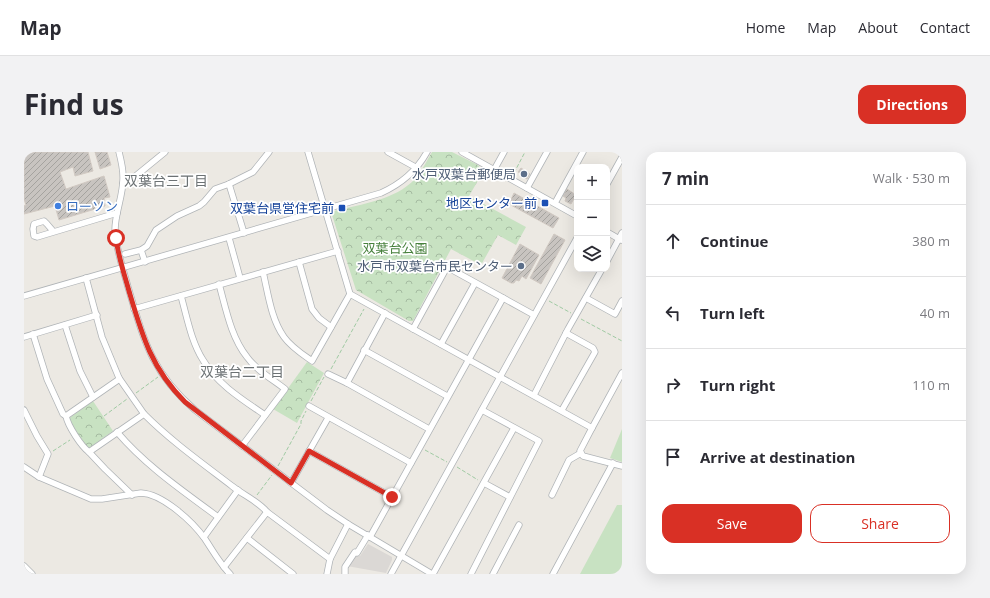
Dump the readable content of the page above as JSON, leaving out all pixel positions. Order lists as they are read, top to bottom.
{
  "districts": ["双葉台三丁目", "双葉台二丁目"],
  "parks": ["双葉台公園"],
  "places": {
    "other": ["水戸双葉台郵便局", "ローソン", "水戸市双葉台市民センター"],
    "transit": ["地区センター前", "双葉台県営住宅前"]
  },
  "page": {
    "header": "Map",
    "nav": [
      "Home",
      "Map",
      "About",
      "Contact"
    ],
    "title": "Find us",
    "buttons": [
      "Directions",
      ["Save", "Share"]
    ],
    "heading": ["7 min", "Walk · 530 m"],
    "map_buttons": ["+", "−"],
    "list": [
      ["Continue", "380 m"],
      ["Turn left", "40 m"],
      ["Turn right", "110 m"],
      "Arrive at destination"
    ]
  }
}
